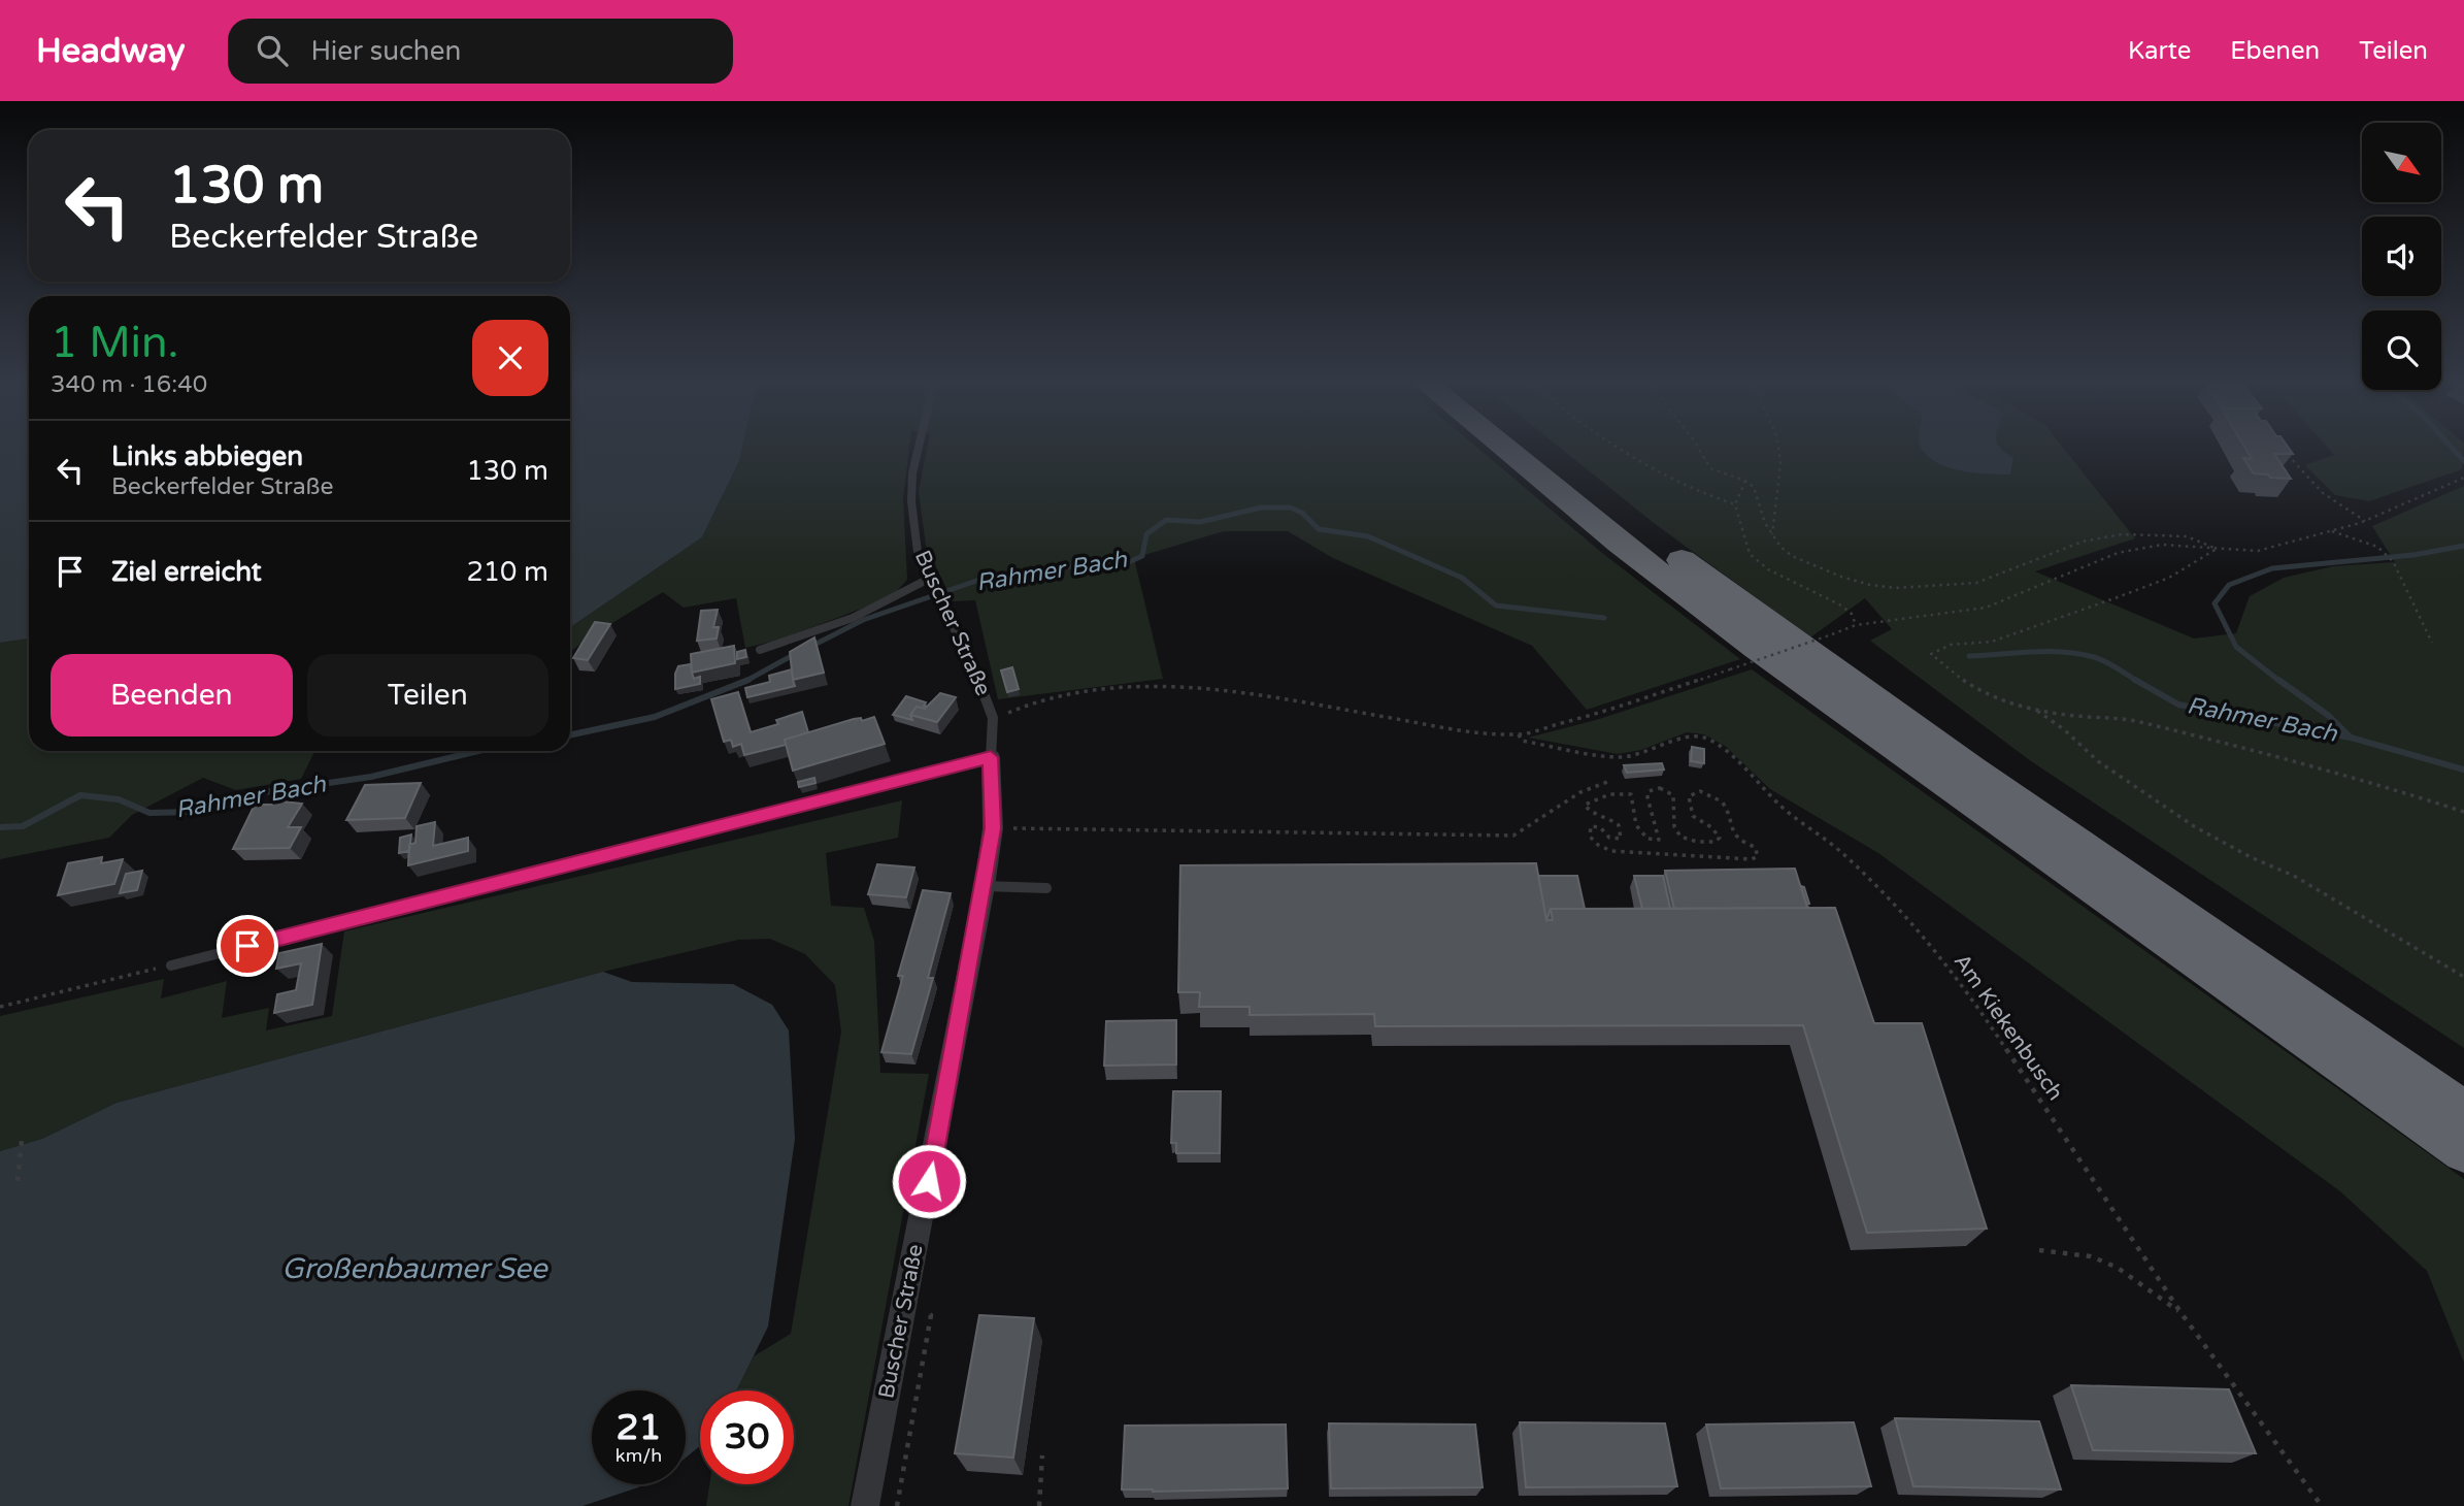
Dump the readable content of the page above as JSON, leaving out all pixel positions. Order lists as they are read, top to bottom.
{
  "streets": {
    "street": ["Buscher Straße"],
    "path": ["Am Kiekenbusch"]
  },
  "water": ["Rahmer Bach", "Großenbaumer See"],
  "north": "bottom right",
  "page": {
    "header": "Headway",
    "search": "Hier suchen",
    "nav": ["Karte", "Ebenen", "Teilen"],
    "turn": ["130 m", "Beckerfelder Straße"],
    "heading": ["1 Min.", "340 m · 16:40"],
    "list": [
      {
        "name": "Links abbiegen",
        "note": "Beckerfelder Straße",
        "value": "130 m"
      },
      {
        "name": "Ziel erreicht",
        "value": "210 m"
      }
    ],
    "buttons": ["Beenden", "Teilen"],
    "speed": "21 km/h",
    "limit": "30"
  }
}
